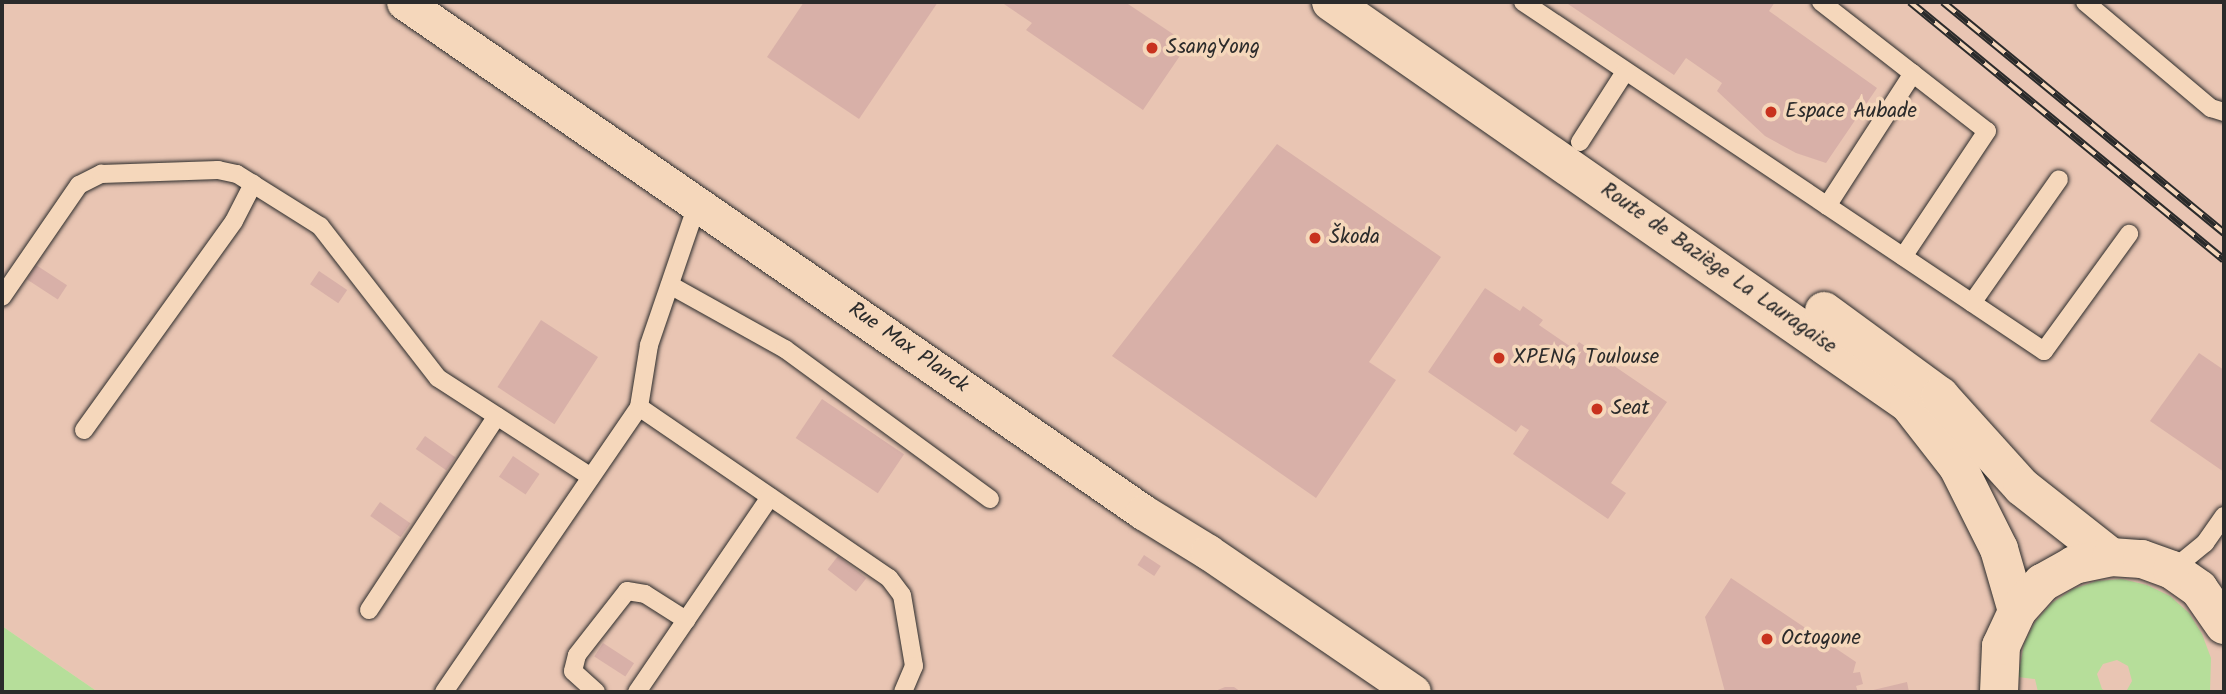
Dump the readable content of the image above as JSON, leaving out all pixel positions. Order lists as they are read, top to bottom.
{
  "streets": {
    "main road": ["Route de Baziège La Lauragaise"],
    "street": ["Rue Max Planck"]
  },
  "places": [
    "SsangYong",
    "Espace Aubade",
    "Škoda",
    "XPENG Toulouse",
    "Seat",
    "Octogone"
  ]
}
